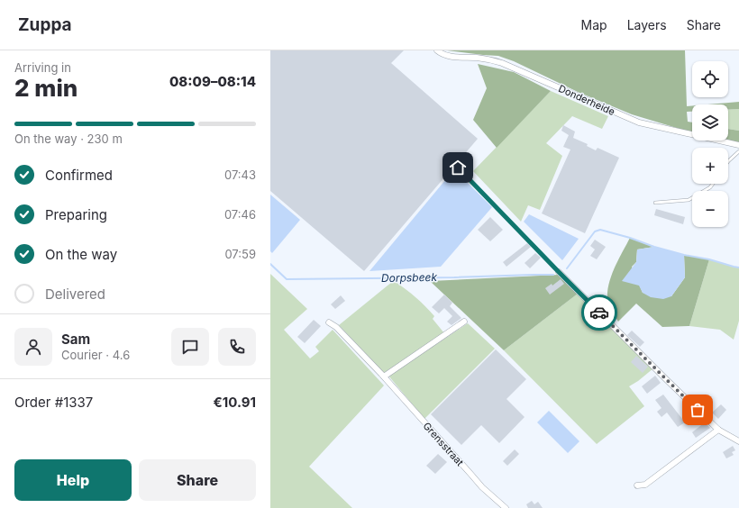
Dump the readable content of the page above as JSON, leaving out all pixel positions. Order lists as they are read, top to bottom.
{
  "streets": {
    "street": ["Donderheide", "Grensstraat"]
  },
  "water": ["Dorpsbeek"],
  "page": {
    "header": "Zuppa",
    "nav": ["Map", "Layers", "Share"],
    "heading": ["2 min", "Arriving in", "08:09–08:14"],
    "panel": [
      "Sam",
      "Courier · 4.6",
      "Order #1337",
      "€10.91"
    ],
    "map_buttons": ["+", "−"],
    "bar": "On the way · 230 m",
    "list": [
      ["Confirmed", "07:43"],
      ["Preparing", "07:46"],
      ["On the way", "07:59"],
      "Delivered"
    ],
    "buttons": ["Help", "Share"]
  }
}
